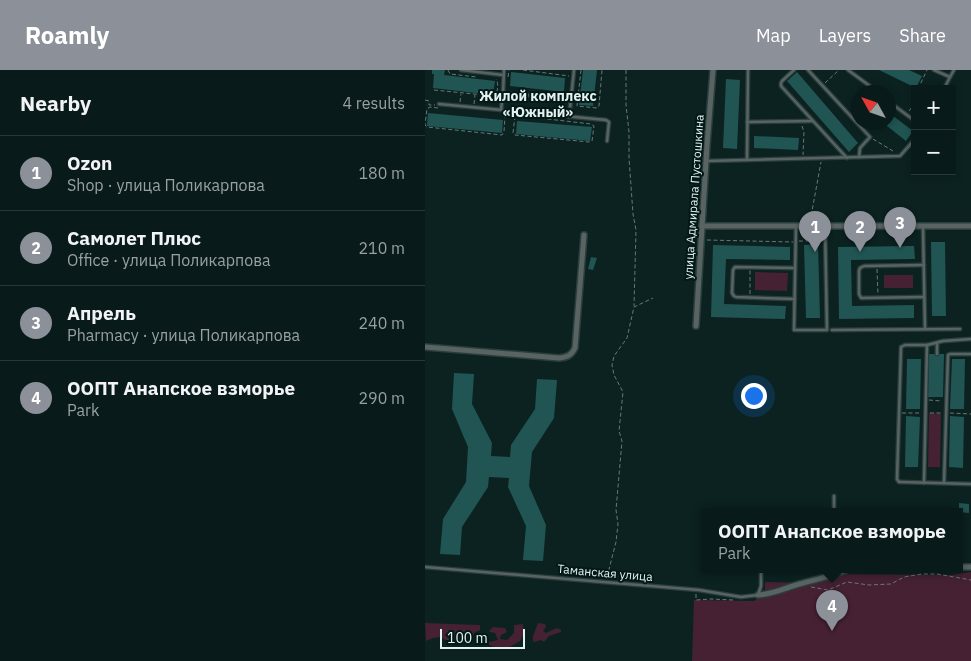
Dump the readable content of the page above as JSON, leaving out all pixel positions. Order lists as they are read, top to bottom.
{
  "streets": {
    "street": ["улица Адмирала Пустошкина"],
    "lane": ["Таманская улица"]
  },
  "districts": ["Жилой комплекс «Южный»"],
  "scale_bar": "100 m",
  "north": "top left",
  "page": {
    "header": "Roamly",
    "nav": ["Map", "Layers", "Share"],
    "heading": ["Nearby", "4 results"],
    "map_buttons": ["+", "−"],
    "list": [
      {
        "mark": "1",
        "name": "Ozon",
        "note": "Shop · улица Поликарпова",
        "value": "180 m"
      },
      {
        "mark": "2",
        "name": "Самолет Плюс",
        "note": "Office · улица Поликарпова",
        "value": "210 m"
      },
      {
        "mark": "3",
        "name": "Апрель",
        "note": "Pharmacy · улица Поликарпова",
        "value": "240 m"
      },
      {
        "mark": "4",
        "name": "ООПТ Анапское взморье",
        "note": "Park",
        "value": "290 m"
      }
    ],
    "pins": [
      "3",
      "1",
      "2",
      "4"
    ],
    "popup": ["ООПТ Анапское взморье", "Park"],
    "scale": "100 m"
  }
}
